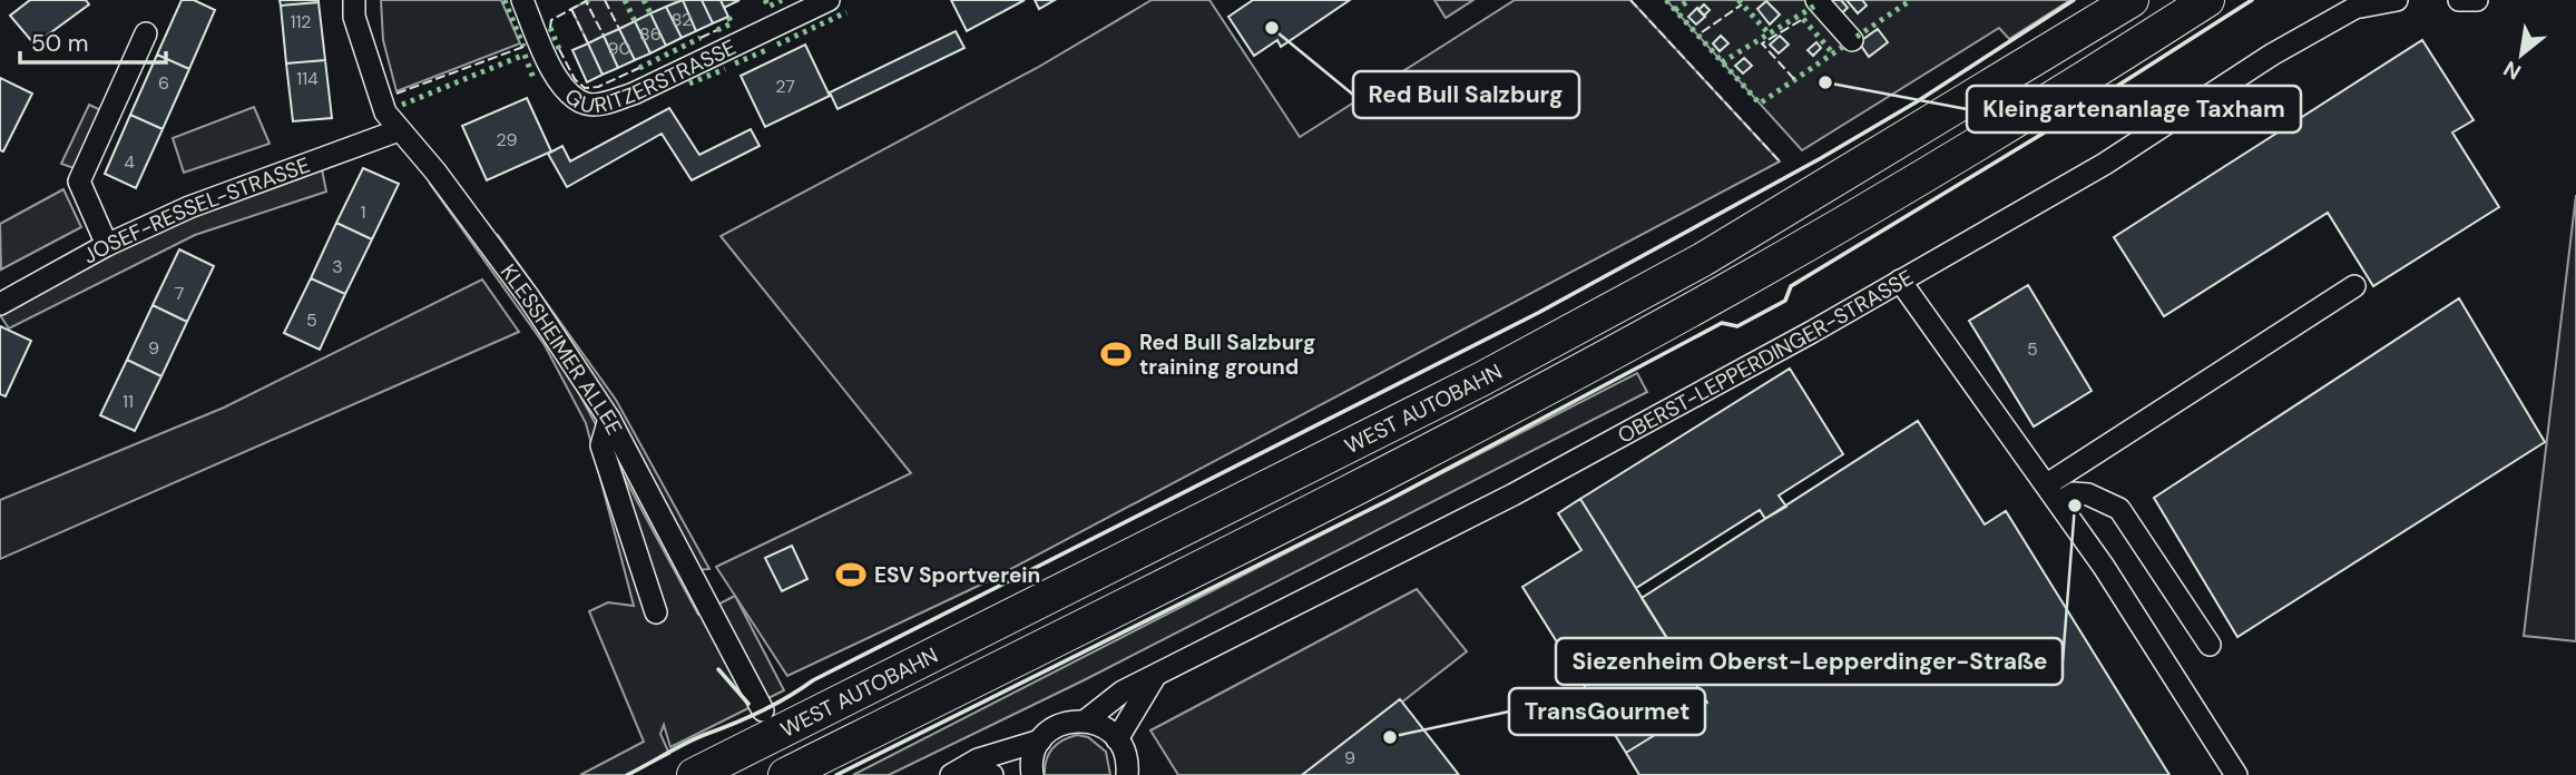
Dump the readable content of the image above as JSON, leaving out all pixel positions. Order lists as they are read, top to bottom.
{
  "streets": {
    "highway": ["WEST AUTOBAHN"],
    "street": [
      "GURITZERSTRASSE",
      "JOSEF-RESSEL-STRASSE",
      "KLESSHEIMER ALLEE",
      "OBERST-LEPPERDINGER-STRASSE"
    ]
  },
  "crossings": [
    ["JOSEF-RESSEL-STRASSE", "KLESSHEIMER ALLEE"]
  ],
  "places": {
    "other": [
      "Red Bull Salzburg",
      "Kleingartenanlage Taxham",
      "Siezenheim Oberst-Lepperdinger-Straße",
      "TransGourmet"
    ],
    "sports": ["Red Bull Salzburg training ground", "ESV Sportverein"]
  },
  "house_numbers": [
    "82",
    "112",
    "86",
    "90",
    "114",
    "6",
    "27",
    "29",
    "4",
    "1",
    "3",
    "7",
    "5",
    "9",
    "5",
    "11",
    "9"
  ],
  "scale_bar": "50 m",
  "north": "bottom left"
}
